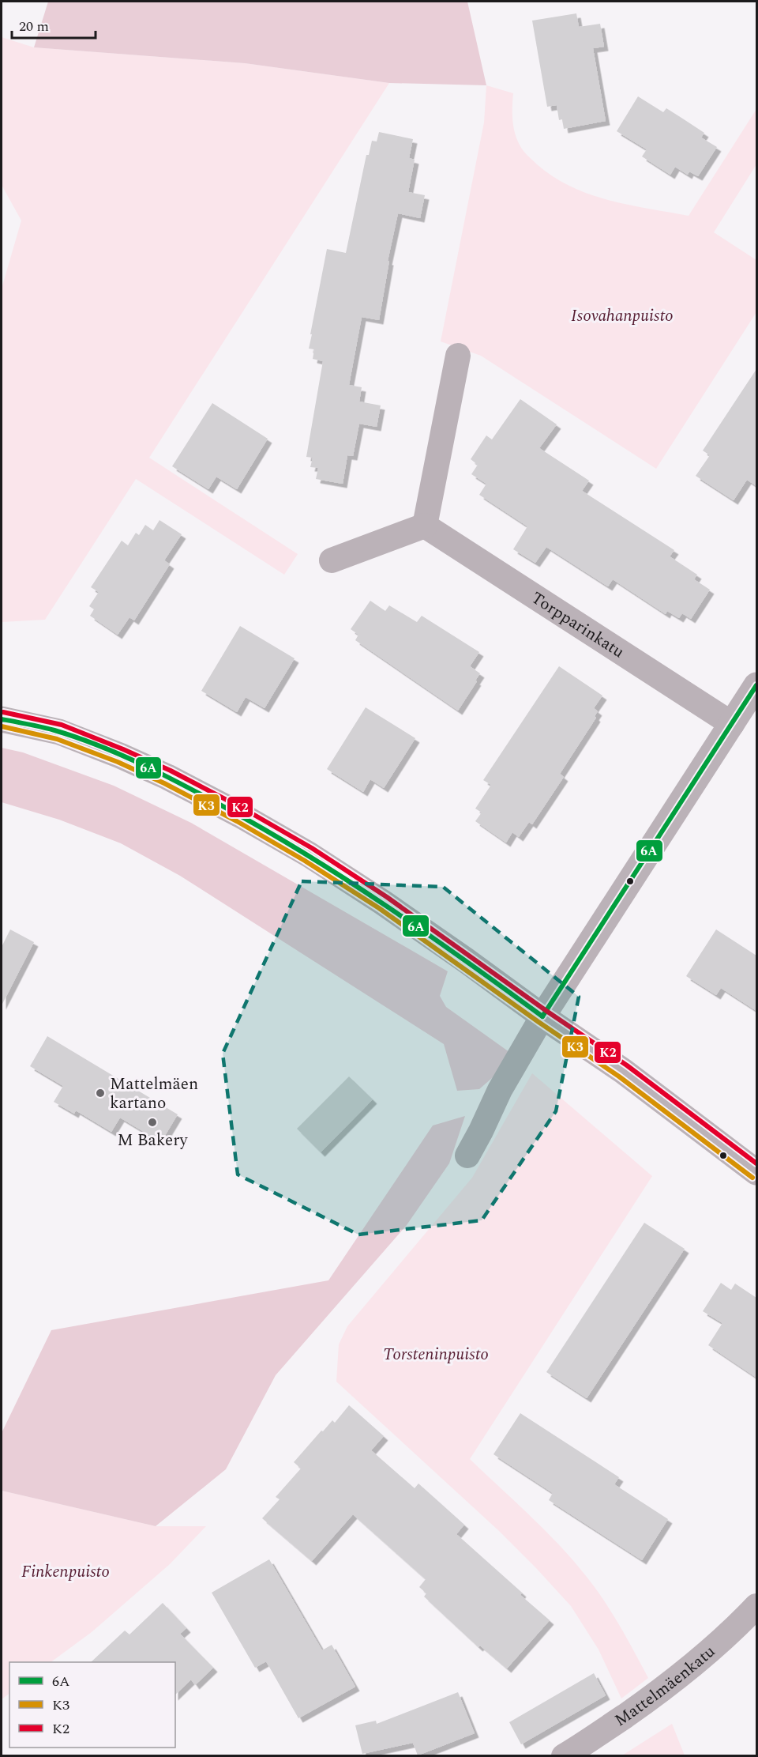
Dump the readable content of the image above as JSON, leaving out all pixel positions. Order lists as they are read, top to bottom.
{
  "streets": {
    "street": ["Torpparinkatu", "Mattelmäenkatu"]
  },
  "parks": ["Isovahanpuisto", "Torsteninpuisto", "Finkenpuisto"],
  "places": ["Mattelmäen kartano", "M Bakery"],
  "lines": ["transit line 6A", "transit line K2", "transit line K3"],
  "legend": ["6A", "K3", "K2"],
  "scale_bar": "20 m"
}
